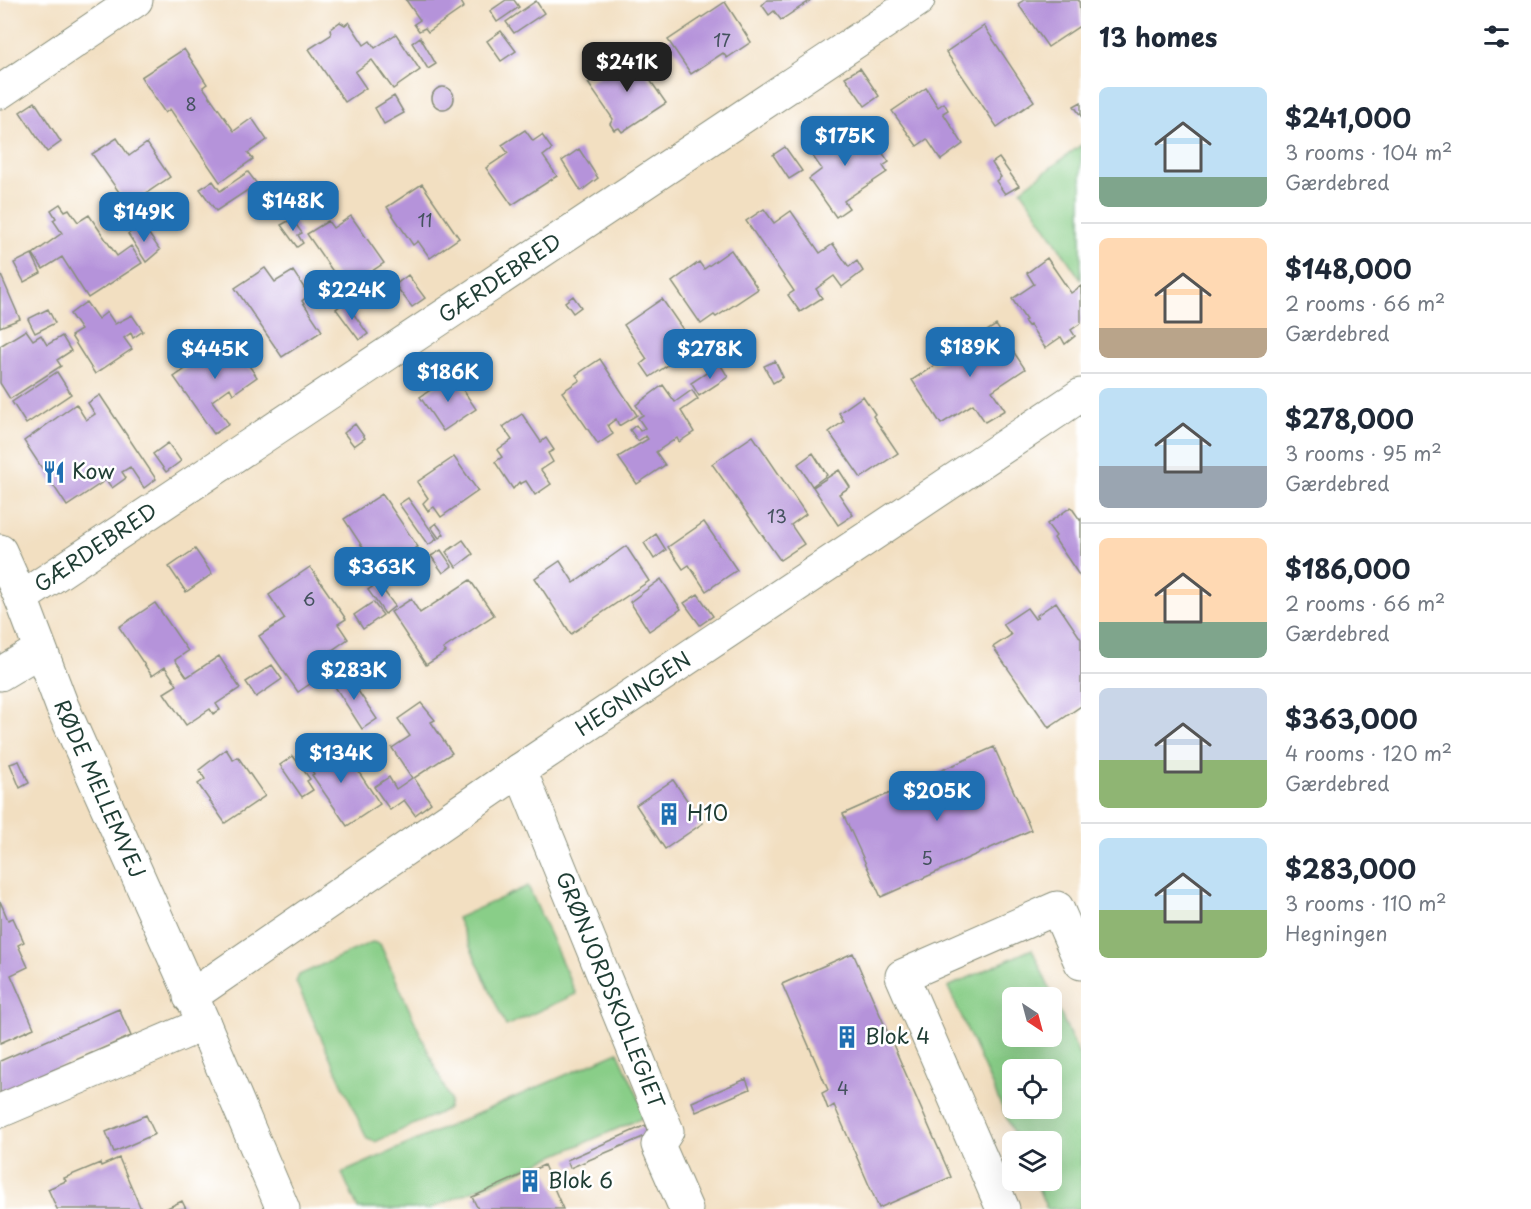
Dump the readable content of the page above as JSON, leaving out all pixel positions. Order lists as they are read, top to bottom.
{
  "streets": {
    "street": [
      "GÆRDEBRED",
      "HEGNINGEN",
      "RØDE MELLEMVEJ",
      "GRØNJORDSKOLLEGIET"
    ]
  },
  "crossings": [
    ["GÆRDEBRED", "RØDE MELLEMVEJ"],
    ["HEGNINGEN", "RØDE MELLEMVEJ"],
    ["HEGNINGEN", "GRØNJORDSKOLLEGIET"]
  ],
  "places": {
    "restaurant": ["Kow"],
    "building": ["H10", "Blok 4", "Blok 6"]
  },
  "house_numbers": [
    "17",
    "8",
    "11",
    "13",
    "6",
    "5",
    "4"
  ],
  "north": "bottom right",
  "page": {
    "heading": "13 homes",
    "price": [
      "$241K",
      "$175K",
      "$148K",
      "$149K",
      "$224K",
      "$189K",
      "$445K",
      "$278K",
      "$186K",
      "$363K",
      "$283K",
      "$134K",
      "$205K"
    ],
    "list": [
      {
        "name": "$241,000",
        "note": "3 rooms · 104 m² · Gærdebred"
      },
      {
        "name": "$148,000",
        "note": "2 rooms · 66 m² · Gærdebred"
      },
      {
        "name": "$278,000",
        "note": "3 rooms · 95 m² · Gærdebred"
      },
      {
        "name": "$186,000",
        "note": "2 rooms · 66 m² · Gærdebred"
      },
      {
        "name": "$363,000",
        "note": "4 rooms · 120 m² · Gærdebred"
      },
      {
        "name": "$283,000",
        "note": "3 rooms · 110 m² · Hegningen"
      }
    ]
  }
}
